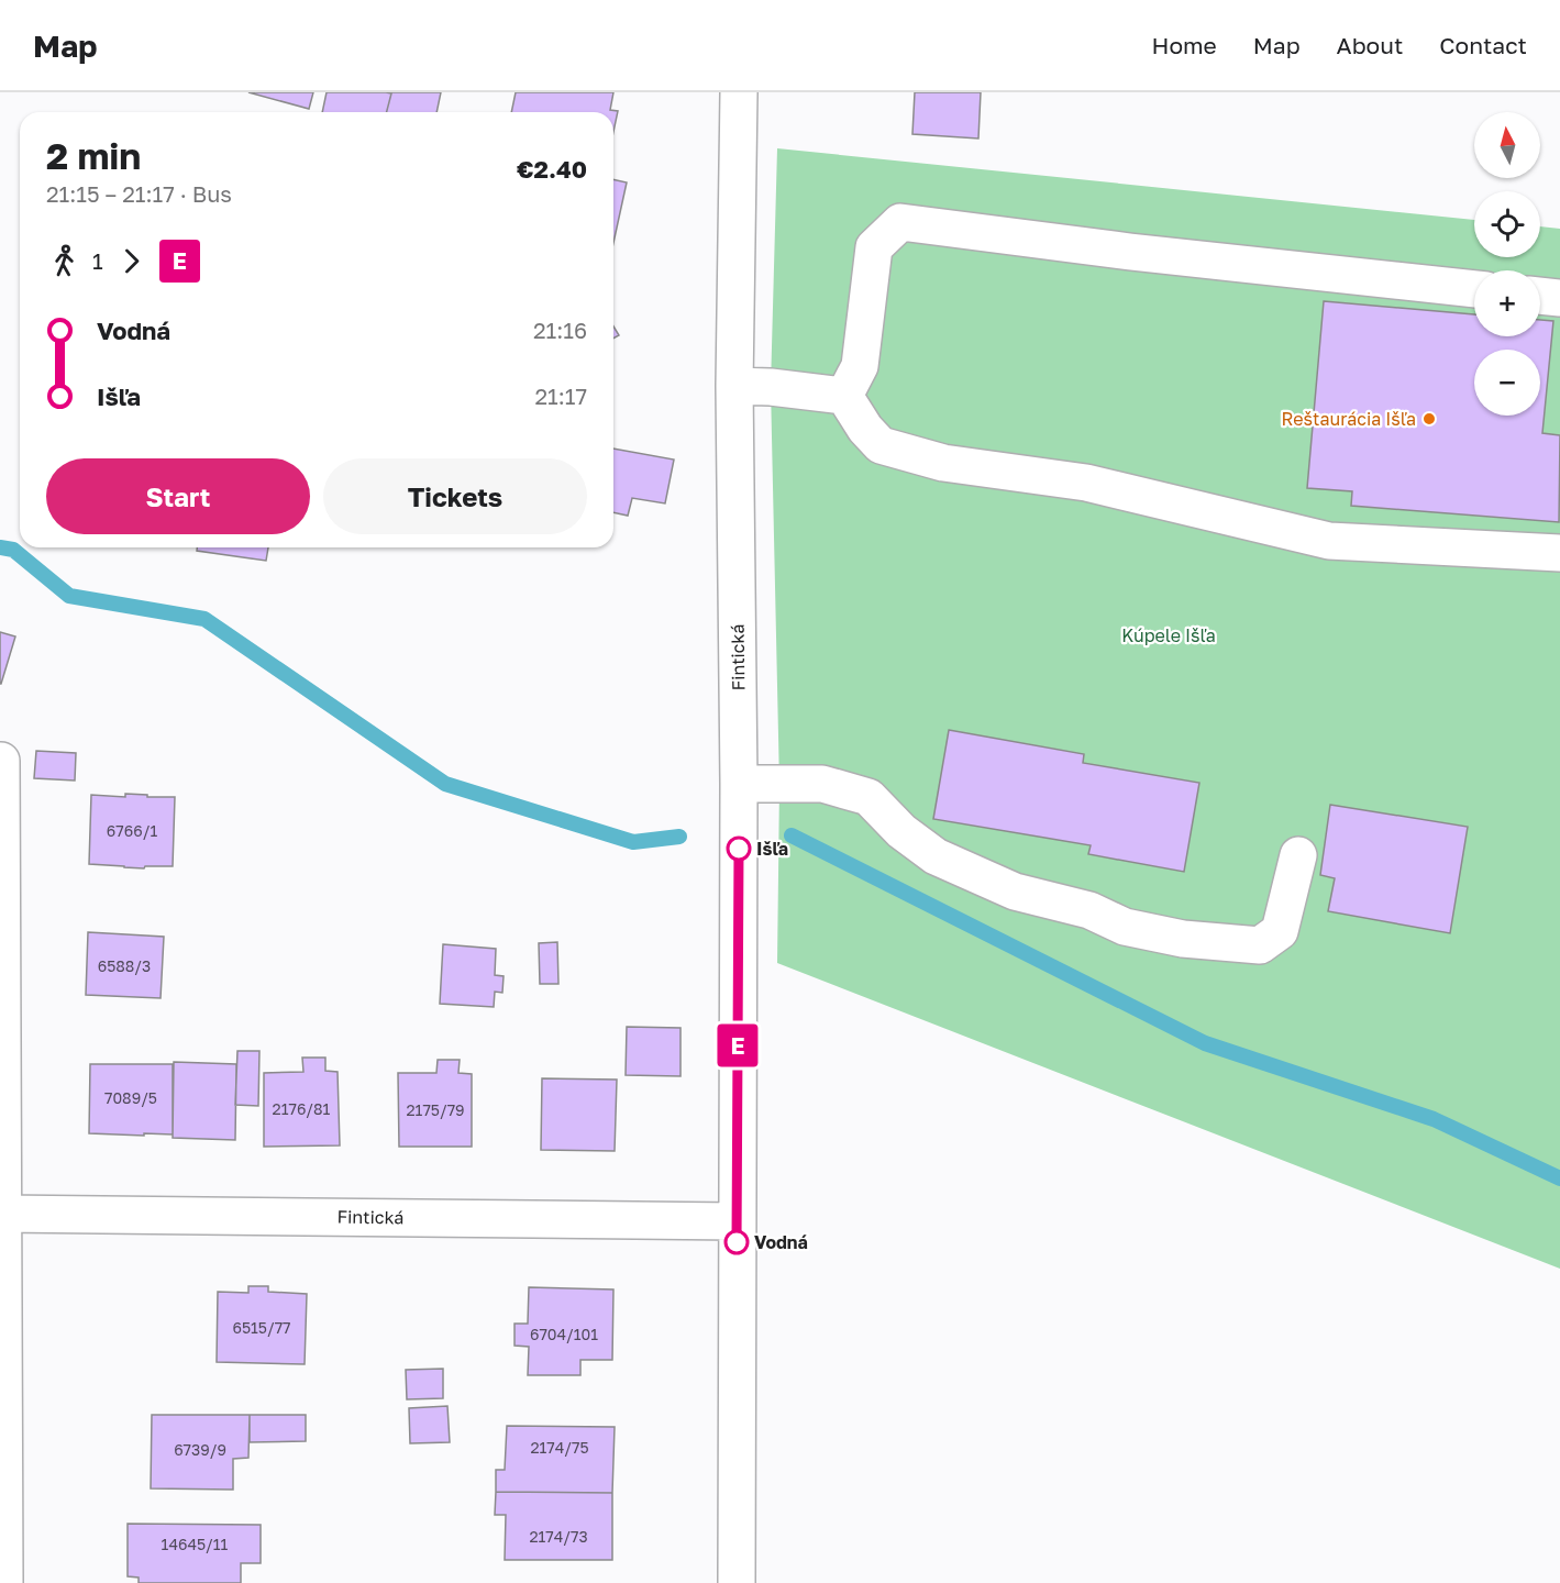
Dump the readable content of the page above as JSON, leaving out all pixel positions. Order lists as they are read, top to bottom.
{
  "streets": {
    "street": ["Fintická"]
  },
  "parks": ["Kúpele Išľa"],
  "places": ["Reštaurácia Išľa", "Išľa", "Vodná"],
  "lines": ["bus line E"],
  "house_numbers": [
    "6766/1",
    "6588/3",
    "7089/5",
    "2176/81",
    "2175/79",
    "6515/77",
    "6704/101",
    "2174/75",
    "6739/9",
    "2174/73",
    "14645/11"
  ],
  "north": "top",
  "page": {
    "header": "Map",
    "nav": [
      "Home",
      "Map",
      "About",
      "Contact"
    ],
    "on_map": "E",
    "map_buttons": ["+", "−"],
    "heading": ["2 min", "21:15 – 21:17 · Bus", "€2.40"],
    "legs": ["1", "E"],
    "list": [
      {
        "name": "Vodná",
        "value": "21:16"
      },
      {
        "name": "Išľa",
        "value": "21:17"
      }
    ],
    "buttons": ["Start", "Tickets"]
  }
}
